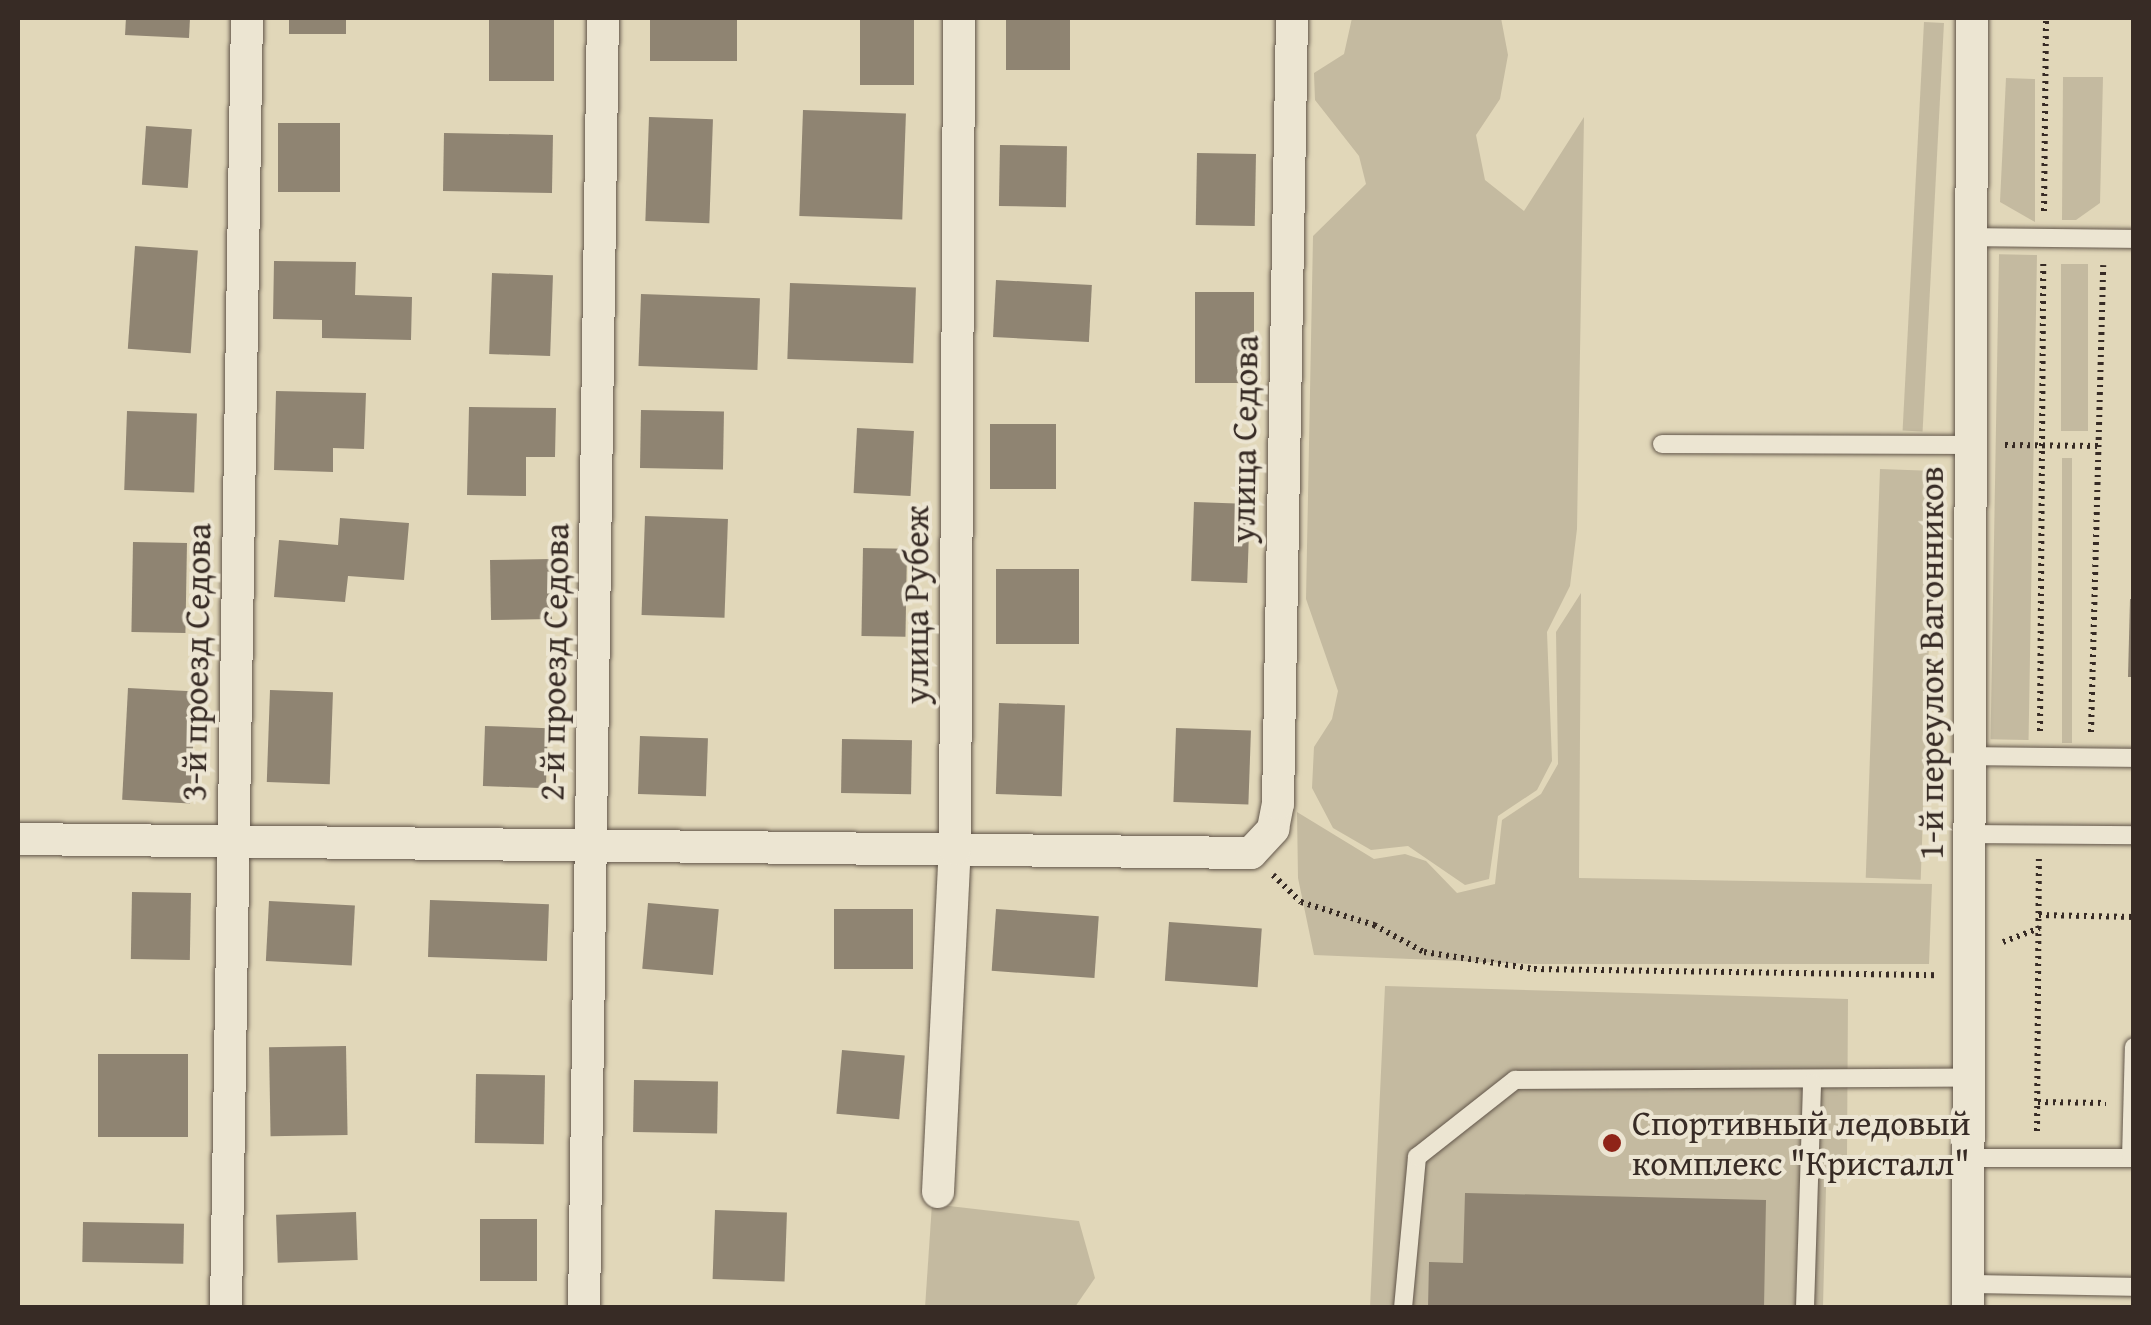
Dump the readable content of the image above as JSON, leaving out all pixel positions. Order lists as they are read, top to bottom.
{
  "streets": {
    "street": [
      "улица Седова",
      "улица Рубеж",
      "3-й проезд Седова",
      "2-й проезд Седова",
      "1-й переулок Вагонников"
    ]
  },
  "places": ["Спортивный ледовый комплекс \"Кристалл\""]
}
